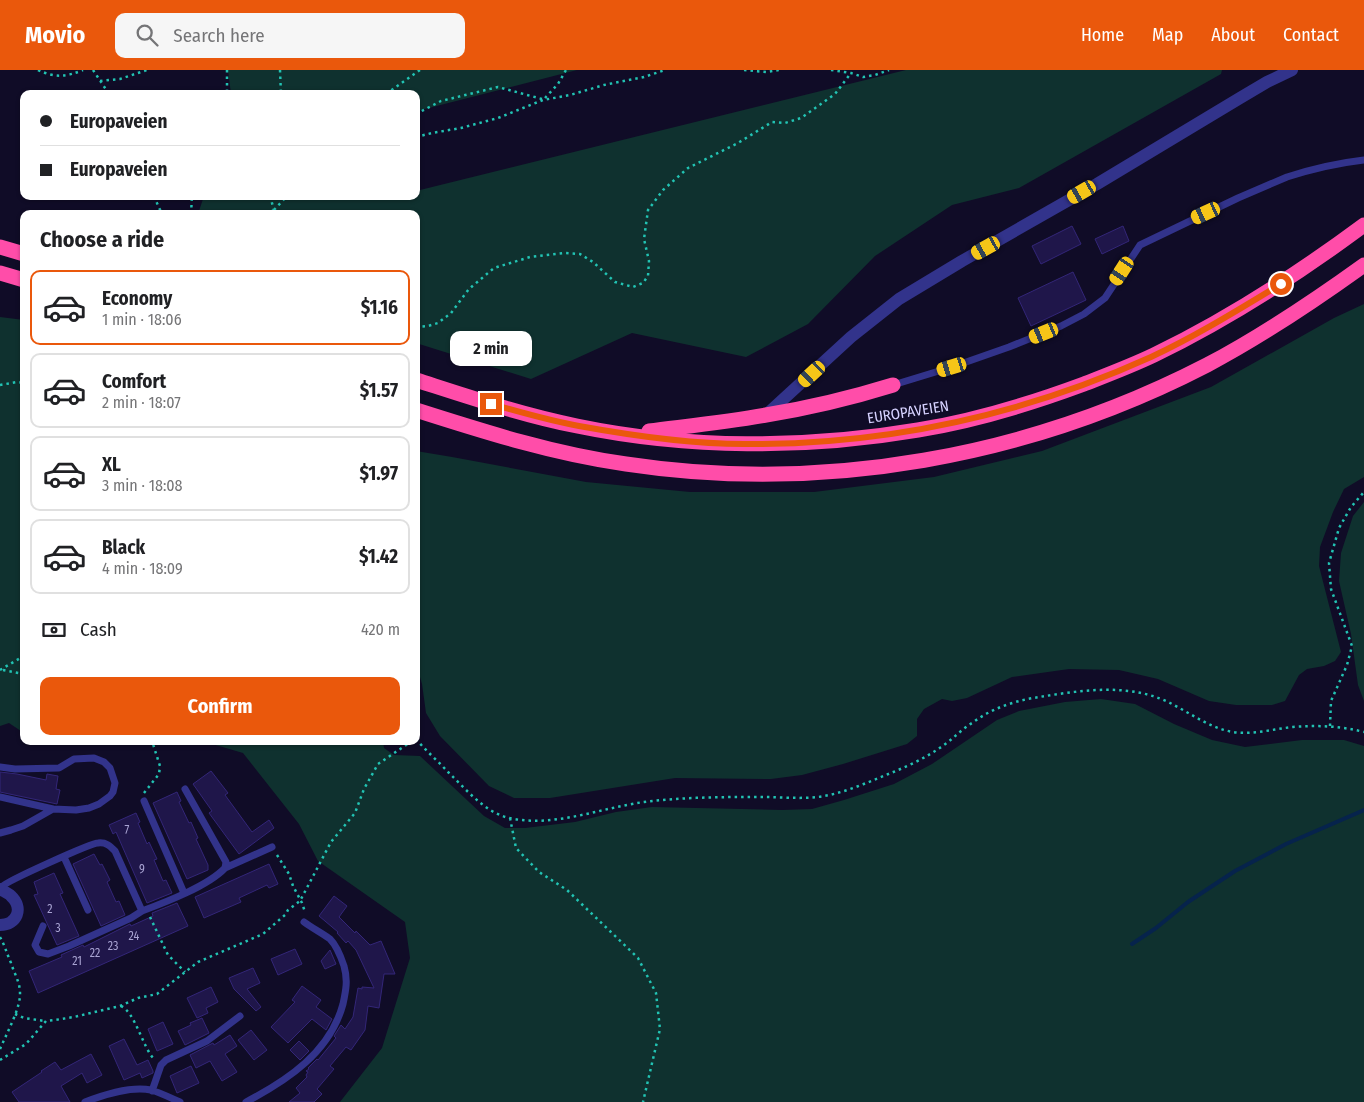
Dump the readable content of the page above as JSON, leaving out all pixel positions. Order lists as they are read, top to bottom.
{
  "streets": {
    "highway": ["EUROPAVEIEN"]
  },
  "house_numbers": [
    "7",
    "9",
    "2",
    "3",
    "24",
    "23",
    "22",
    "21"
  ],
  "page": {
    "header": "Movio",
    "search": "Search here",
    "nav": [
      "Home",
      "Map",
      "About",
      "Contact"
    ],
    "banner": ["Europaveien", "Europaveien"],
    "heading": "Choose a ride",
    "list": [
      {
        "name": "Economy",
        "note": "1 min · 18:06",
        "value": "$1.16"
      },
      {
        "name": "Comfort",
        "note": "2 min · 18:07",
        "value": "$1.57"
      },
      {
        "name": "XL",
        "note": "3 min · 18:08",
        "value": "$1.97"
      },
      {
        "name": "Black",
        "note": "4 min · 18:09",
        "value": "$1.42"
      }
    ],
    "bubble": "2 min",
    "pay": ["Cash", "420 m"],
    "buttons": "Confirm"
  }
}
